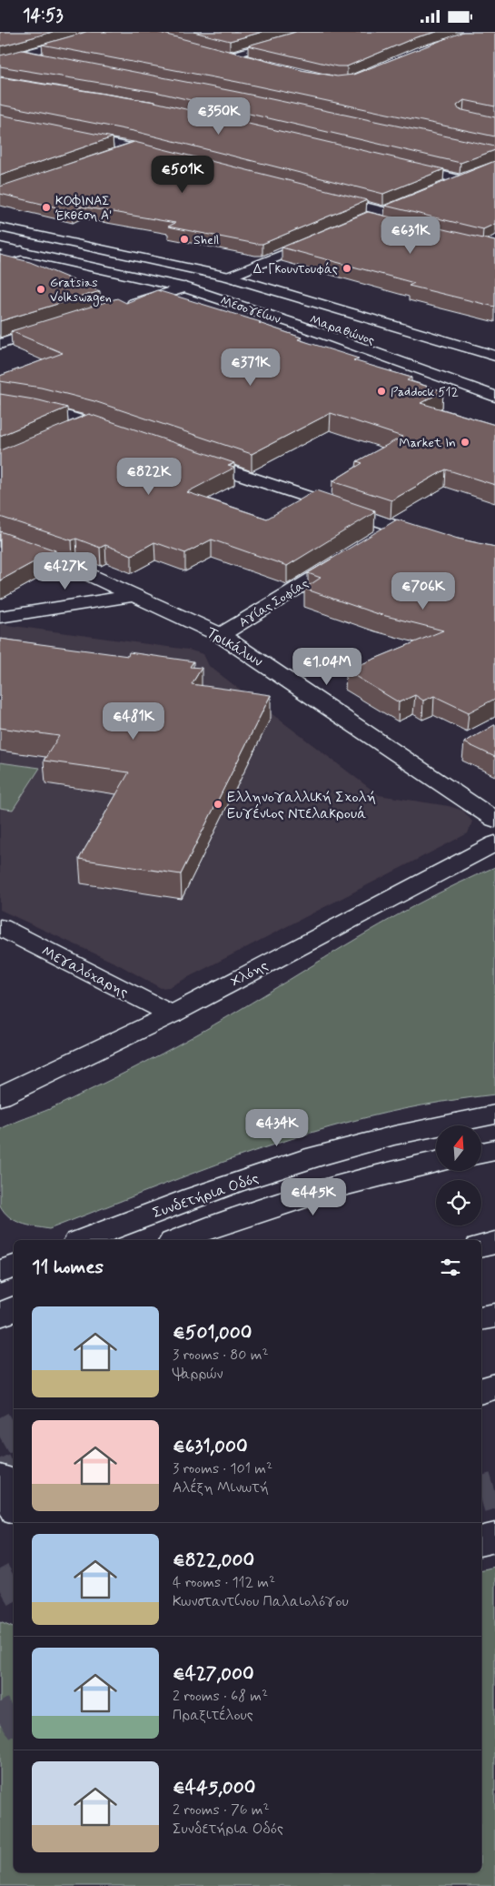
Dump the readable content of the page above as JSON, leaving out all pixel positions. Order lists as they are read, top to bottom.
{
  "streets": {
    "main road": [
      "Μεσογείων",
      "Μαραθώνος",
      "Αγίας Σοφίας",
      "Τρικάλων",
      "Μεγαλόχαρης",
      "Χλόης",
      "Συνδετήρια Οδός"
    ]
  },
  "crossings": [
    ["Μεσογείων", "Μαραθώνος"],
    ["Αγίας Σοφίας", "Τρικάλων"],
    ["Μεγαλόχαρης", "Χλόης"]
  ],
  "places": [
    "ΚΟΦΙΝΑΣ Έκθεση Α'",
    "Shell",
    "Δ. Γκουντουφάς",
    "Gratsias Volkswagen",
    "Paddock 512",
    "Market In",
    "Ελληνογαλλική Σχολή Ευγένιος Ντελακρουά"
  ],
  "north": "top",
  "page": {
    "status": "14:53",
    "price": [
      "€350K",
      "€501K",
      "€631K",
      "€371K",
      "€822K",
      "€427K",
      "€706K",
      "€1.04M",
      "€481K",
      "€434K",
      "€445K"
    ],
    "heading": "11 homes",
    "list": [
      {
        "name": "€501,000",
        "note": "3 rooms · 80 m² · Ψαρρών"
      },
      {
        "name": "€631,000",
        "note": "3 rooms · 101 m² · Αλέξη Μινωτή"
      },
      {
        "name": "€822,000",
        "note": "4 rooms · 112 m² · Κωνσταντίνου Παλαιολόγου"
      },
      {
        "name": "€427,000",
        "note": "2 rooms · 68 m² · Πραξιτέλους"
      },
      {
        "name": "€445,000",
        "note": "2 rooms · 76 m² · Συνδετήρια Οδός"
      }
    ]
  }
}
